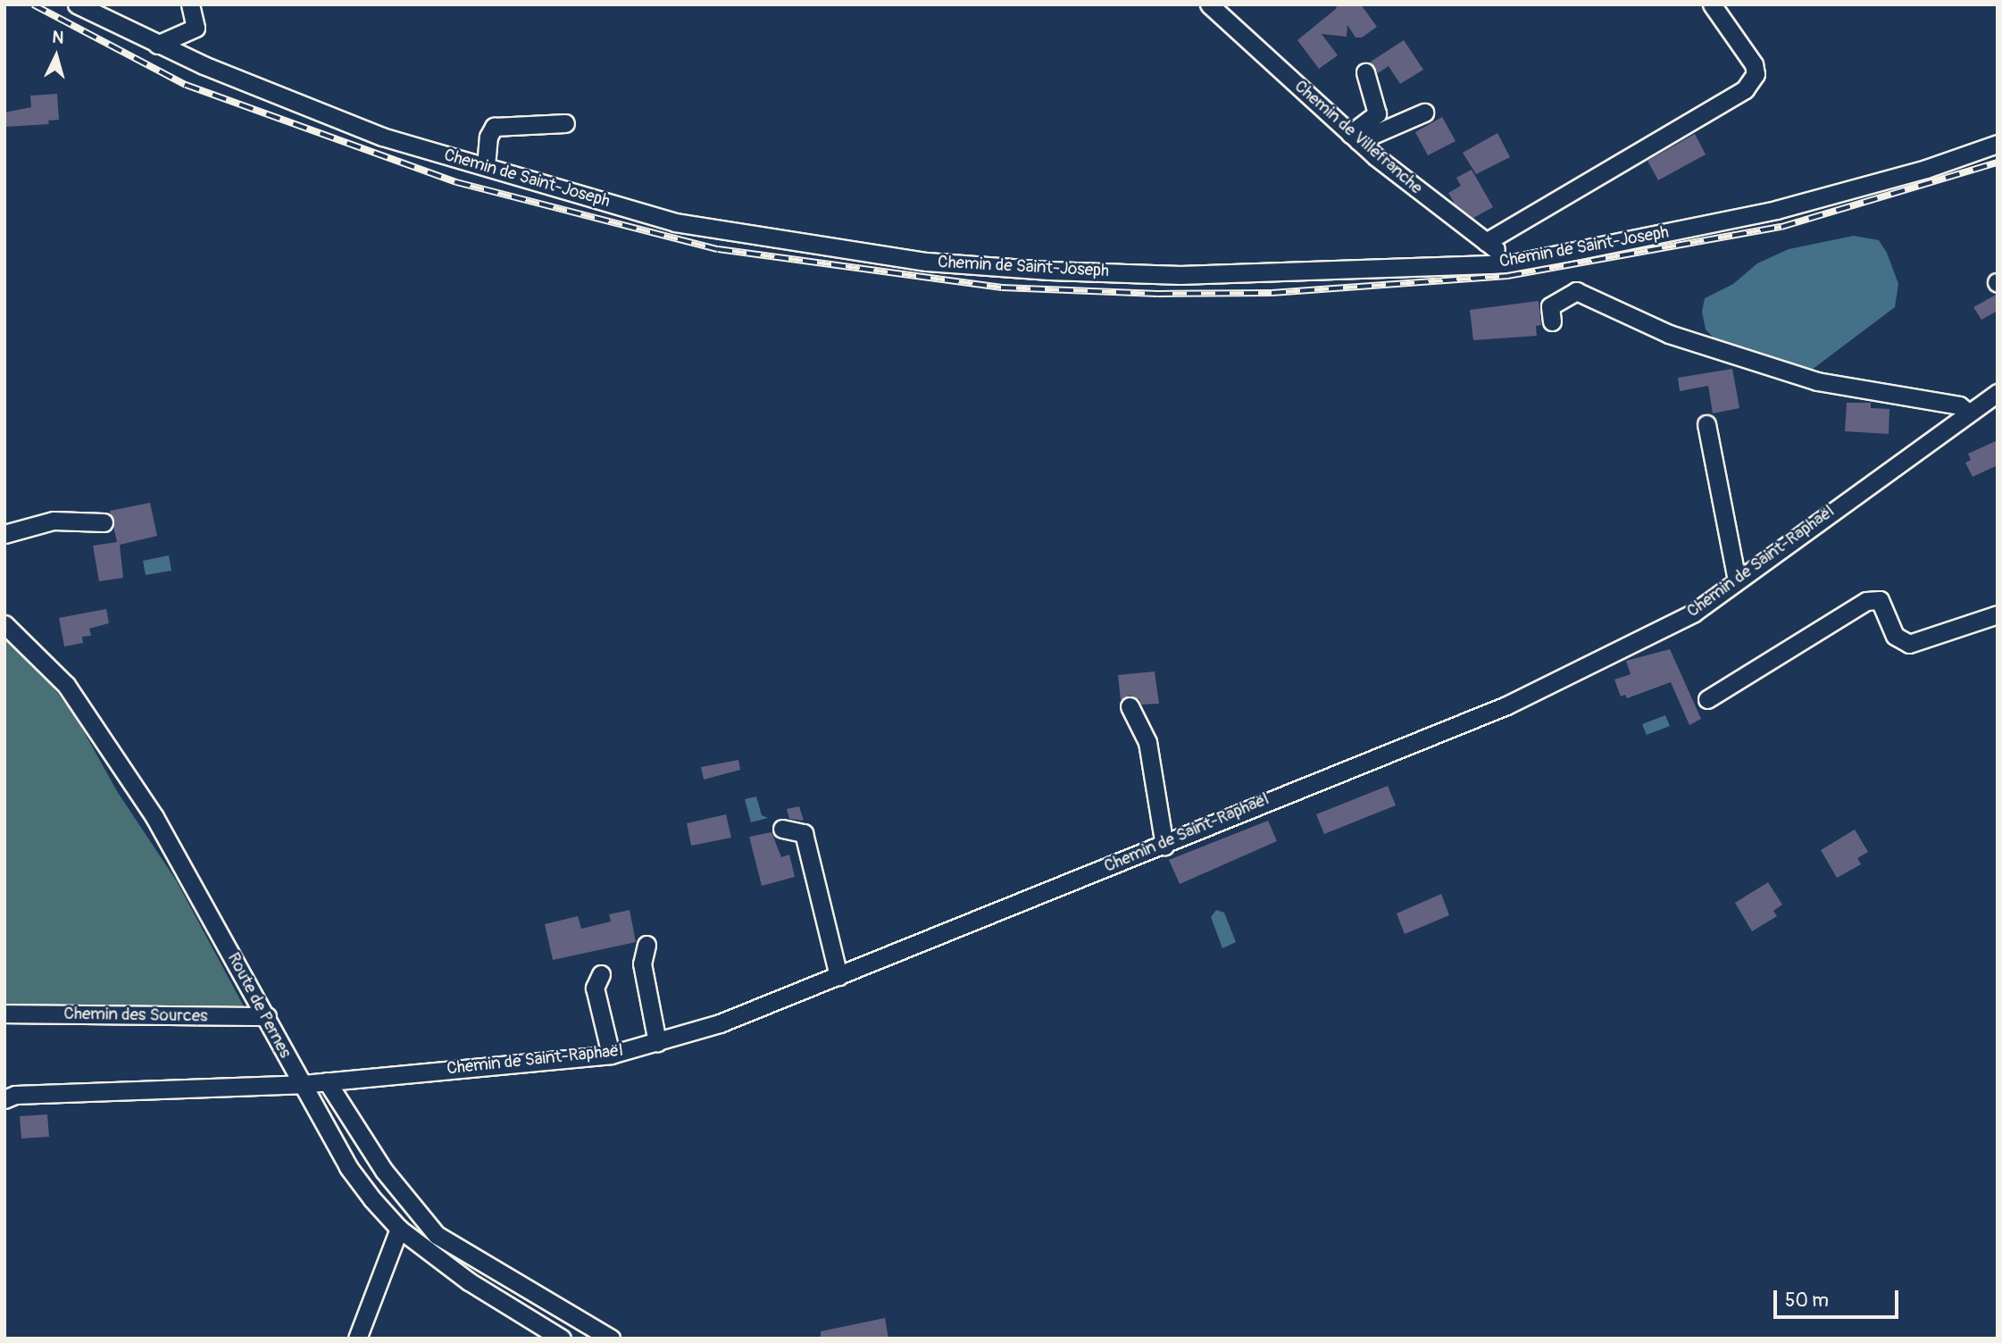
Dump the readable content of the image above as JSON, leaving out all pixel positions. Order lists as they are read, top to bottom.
{
  "streets": {
    "street": [
      "Chemin de Villefranche",
      "Chemin de Saint-Joseph",
      "Chemin de Saint-Raphaël",
      "Route de Pernes",
      "Chemin des Sources"
    ]
  },
  "crossings": [
    ["Chemin de Villefranche", "Chemin de Saint-Joseph"],
    ["Chemin de Saint-Raphaël", "Route de Pernes"],
    ["Route de Pernes", "Chemin des Sources"]
  ],
  "scale_bar": "50 m",
  "north": "top"
}
